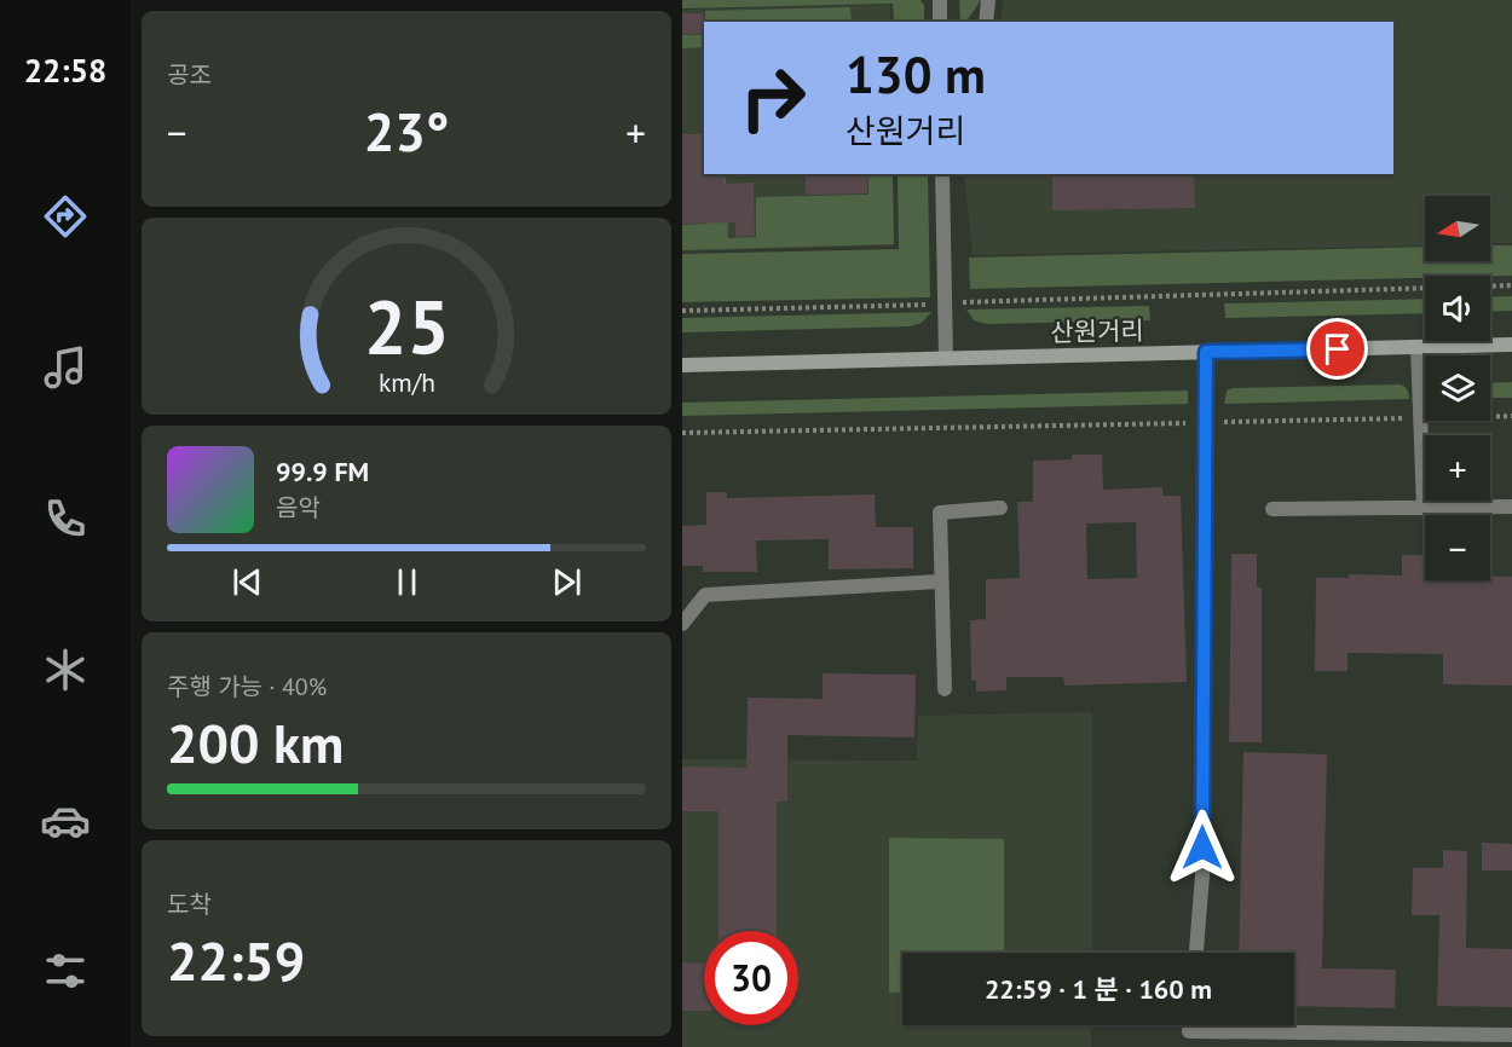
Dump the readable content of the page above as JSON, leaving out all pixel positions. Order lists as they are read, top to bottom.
{
  "streets": {
    "main road": ["산원거리"]
  },
  "north": "left",
  "page": {
    "tabs": "22:58",
    "tile": [
      "공조",
      ["주행 가능 · 40%", "200 km"],
      ["도착", "22:59"]
    ],
    "turn": ["130 m", "산원거리"],
    "heat": ["−", "23°", "+"],
    "map_buttons": ["+", "−"],
    "song": ["99.9 FM", "음악"],
    "limit": "30",
    "trip": "22:59 · 1 분 · 160 m",
    "gauge": ["25", "km/h"]
  }
}
